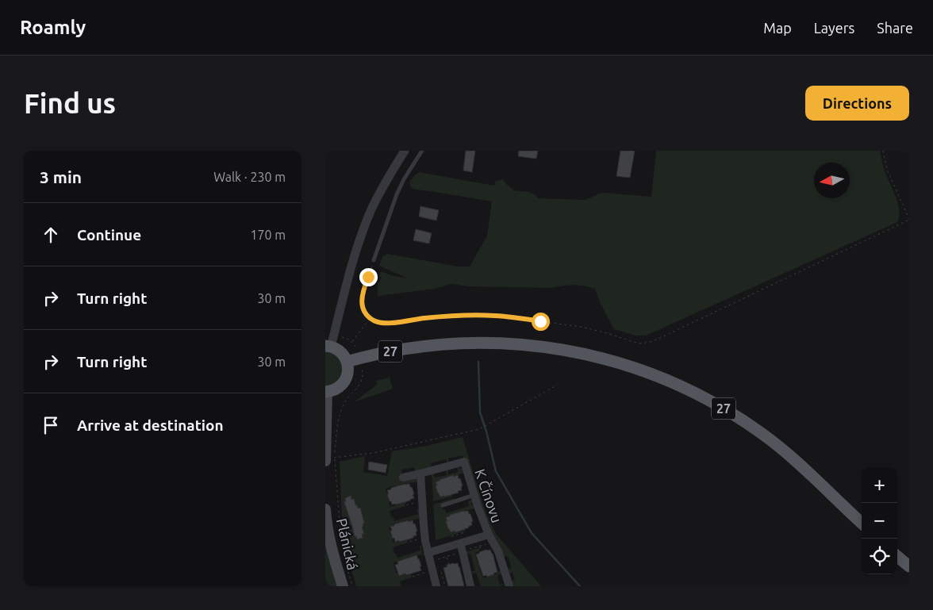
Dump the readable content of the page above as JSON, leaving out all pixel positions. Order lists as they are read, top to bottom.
{
  "streets": {
    "main road": ["27", "Plánická"],
    "street": ["K Čínovu"]
  },
  "north": "left",
  "page": {
    "header": "Roamly",
    "nav": ["Map", "Layers", "Share"],
    "buttons": "Directions",
    "title": "Find us",
    "heading": ["3 min", "Walk · 230 m"],
    "list": [
      ["Continue", "170 m"],
      ["Turn right", "30 m"],
      ["Turn right", "30 m"],
      "Arrive at destination"
    ],
    "map_buttons": ["+", "−"]
  }
}
